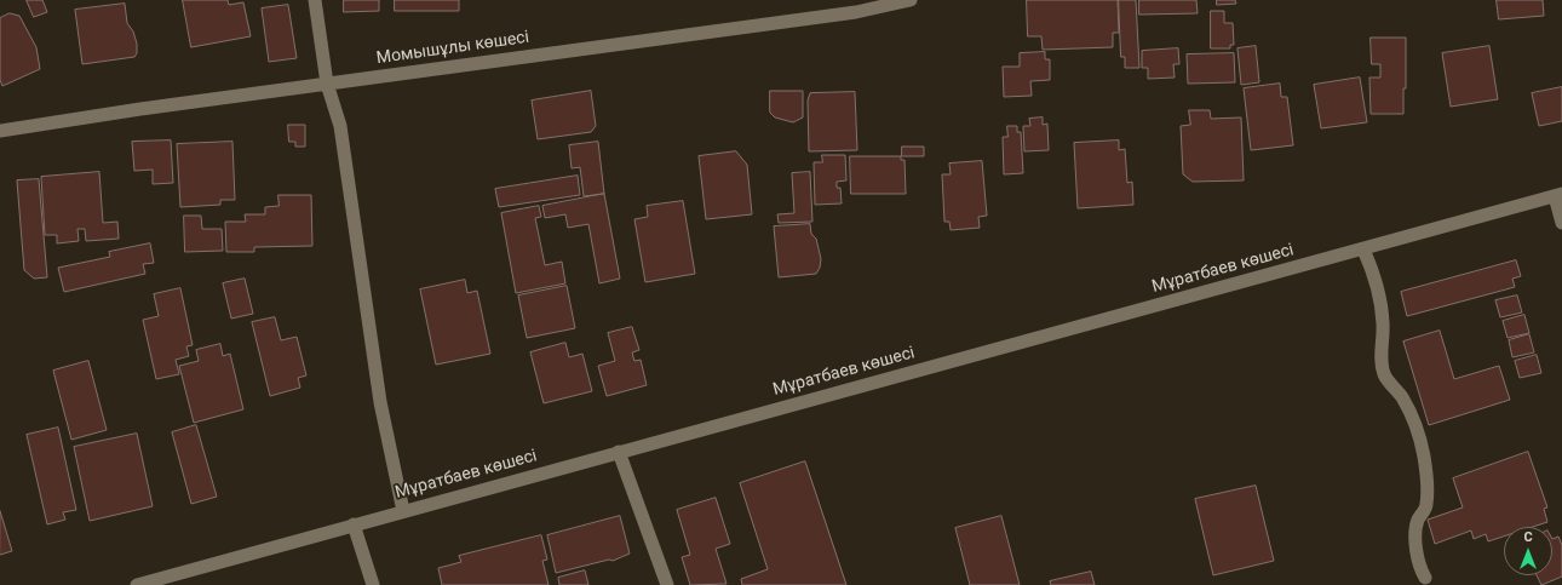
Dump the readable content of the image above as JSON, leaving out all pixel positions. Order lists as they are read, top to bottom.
{
  "streets": {
    "street": ["Момышұлы көшесі", "Мұратбаев көшесі"]
  },
  "north": "top"
}
